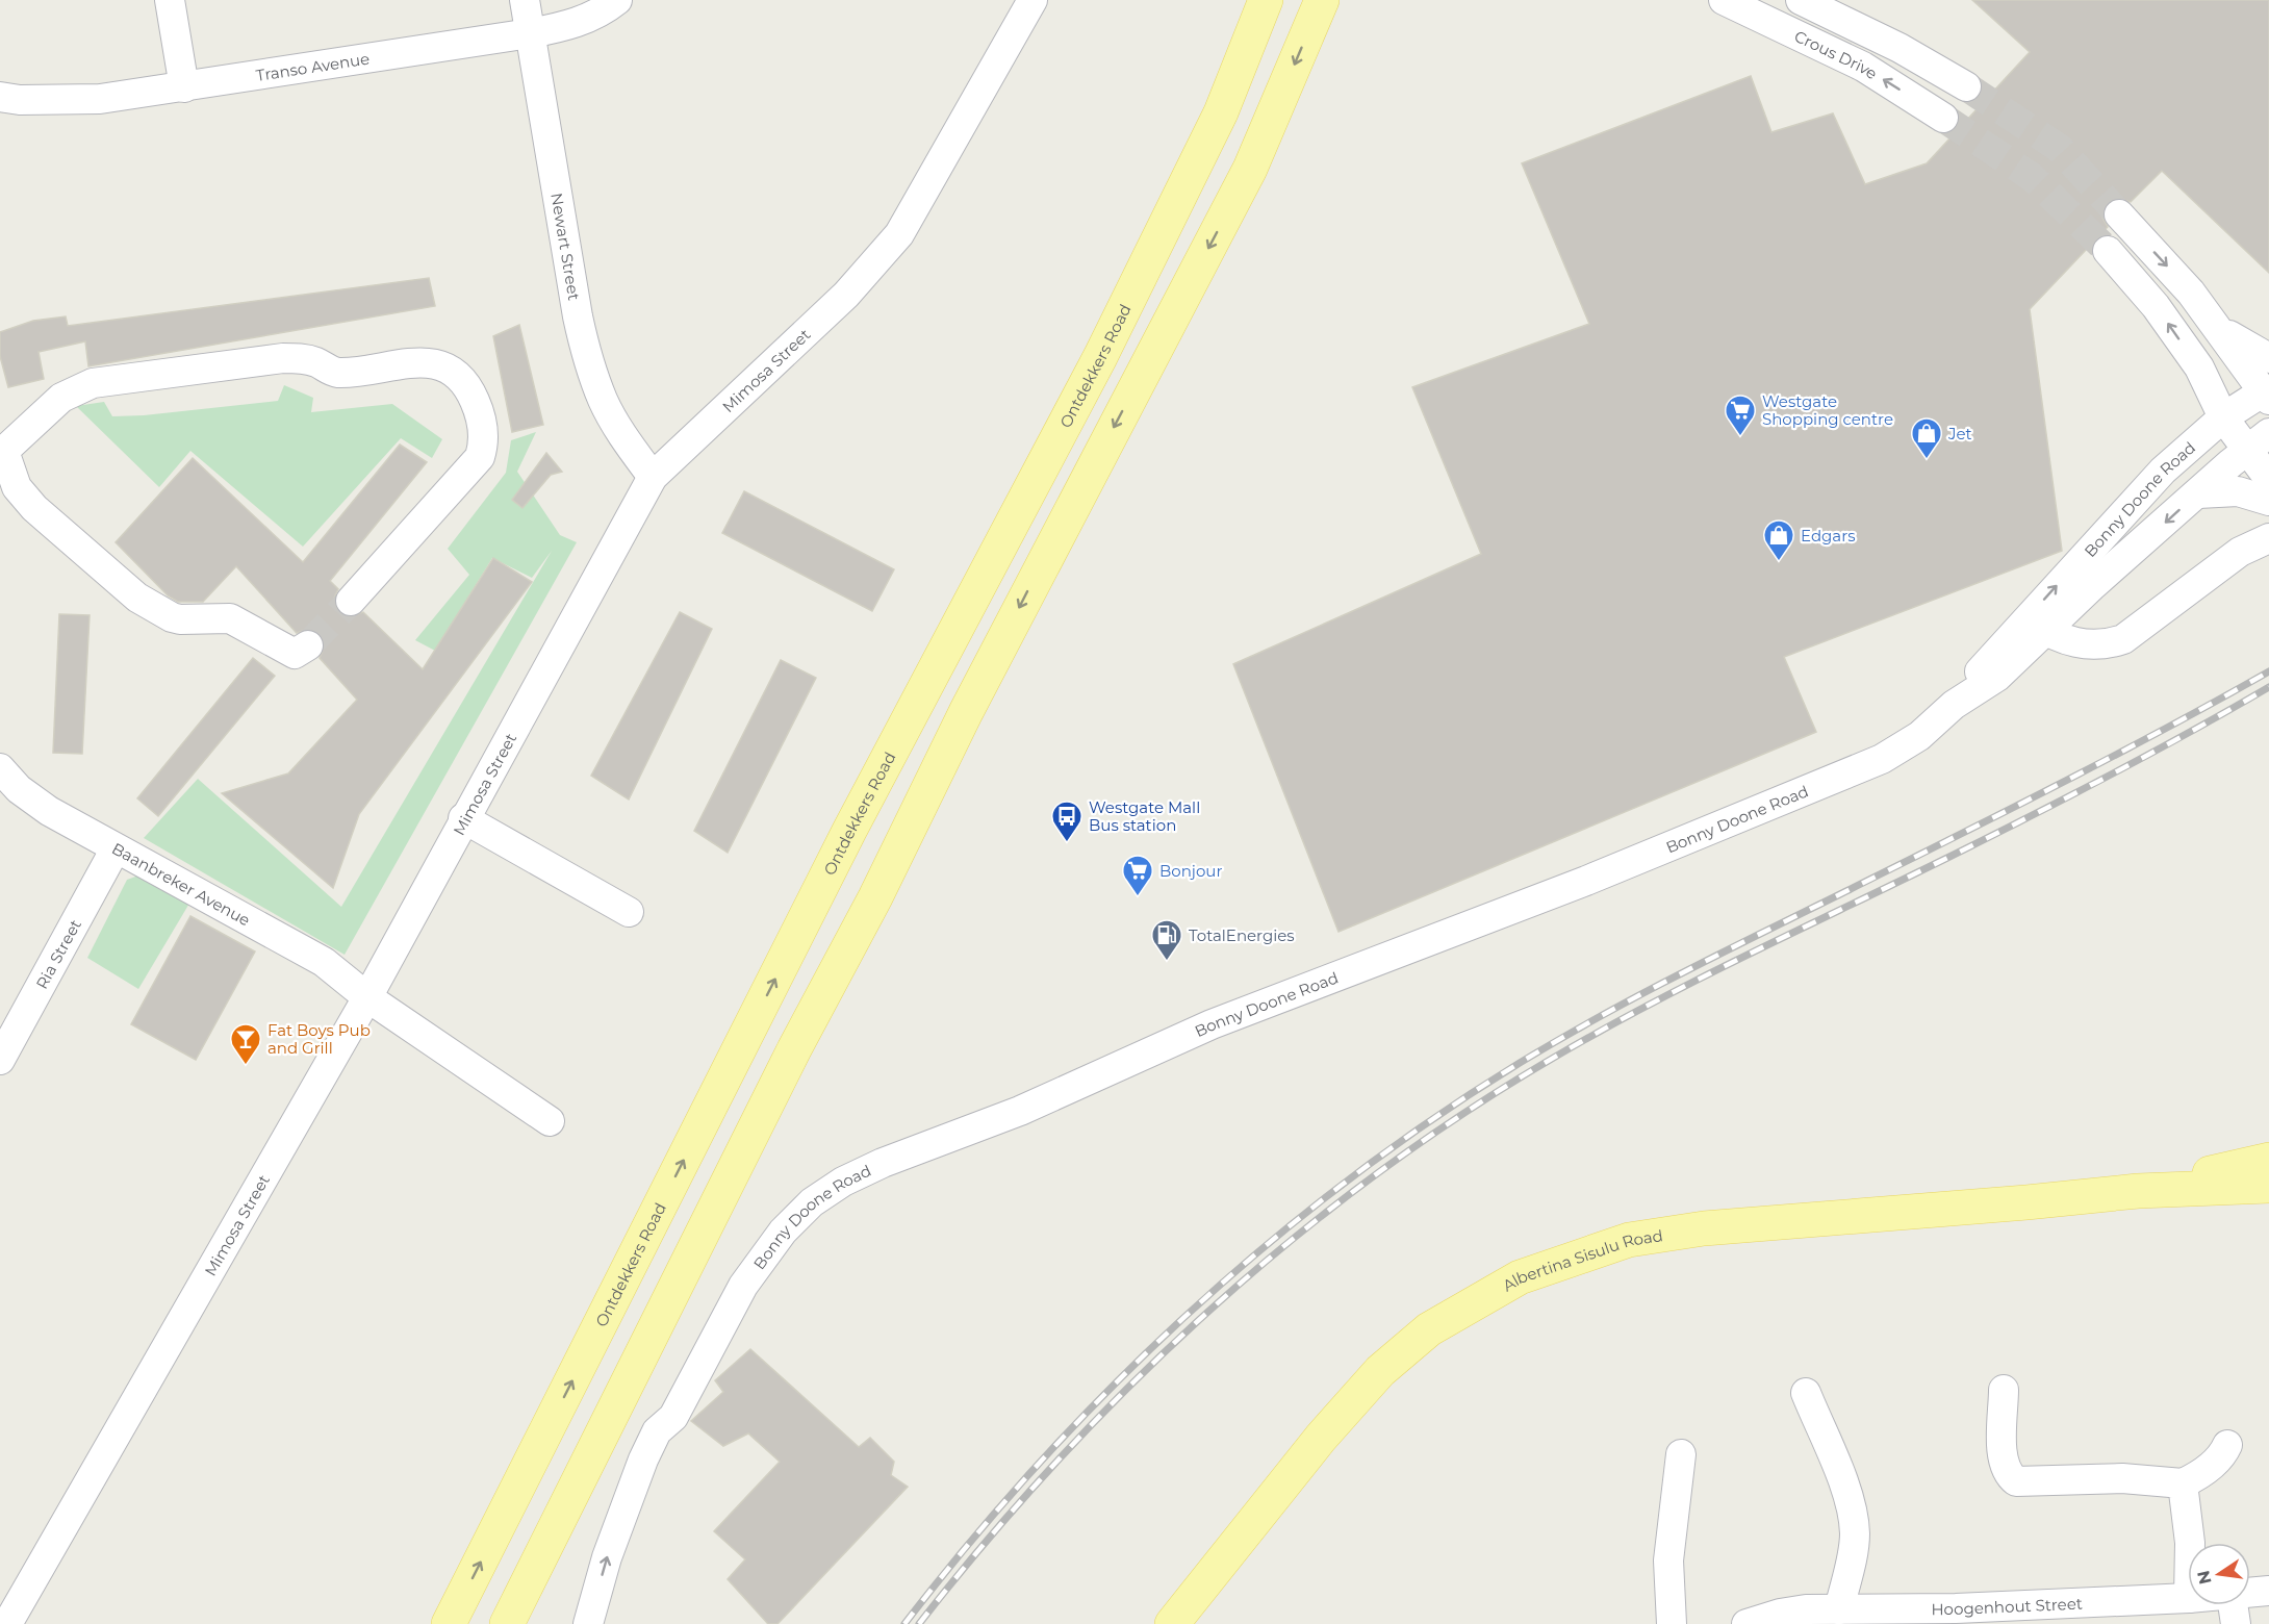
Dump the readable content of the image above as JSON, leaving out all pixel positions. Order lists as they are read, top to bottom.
{
  "streets": {
    "main road": ["Ontdekkers Road", "Albertina Sisulu Road"],
    "street": [
      "Crous Drive",
      "Transo Avenue",
      "Newart Street",
      "Mimosa Street",
      "Bonny Doone Road",
      "Baanbreker Avenue",
      "Ria Street",
      "Hoogenhout Street"
    ]
  },
  "crossings": [
    ["Transo Avenue", "Newart Street"],
    ["Newart Street", "Mimosa Street"],
    ["Mimosa Street", "Baanbreker Avenue"],
    ["Baanbreker Avenue", "Ria Street"]
  ],
  "places": {
    "supermarket": ["Westgate Shopping centre", "Bonjour"],
    "shop": ["Jet", "Edgars"],
    "bus stop": ["Westgate Mall Bus station"],
    "fuel station": ["TotalEnergies"],
    "bar": ["Fat Boys Pub and Grill"]
  },
  "north": "left"
}
